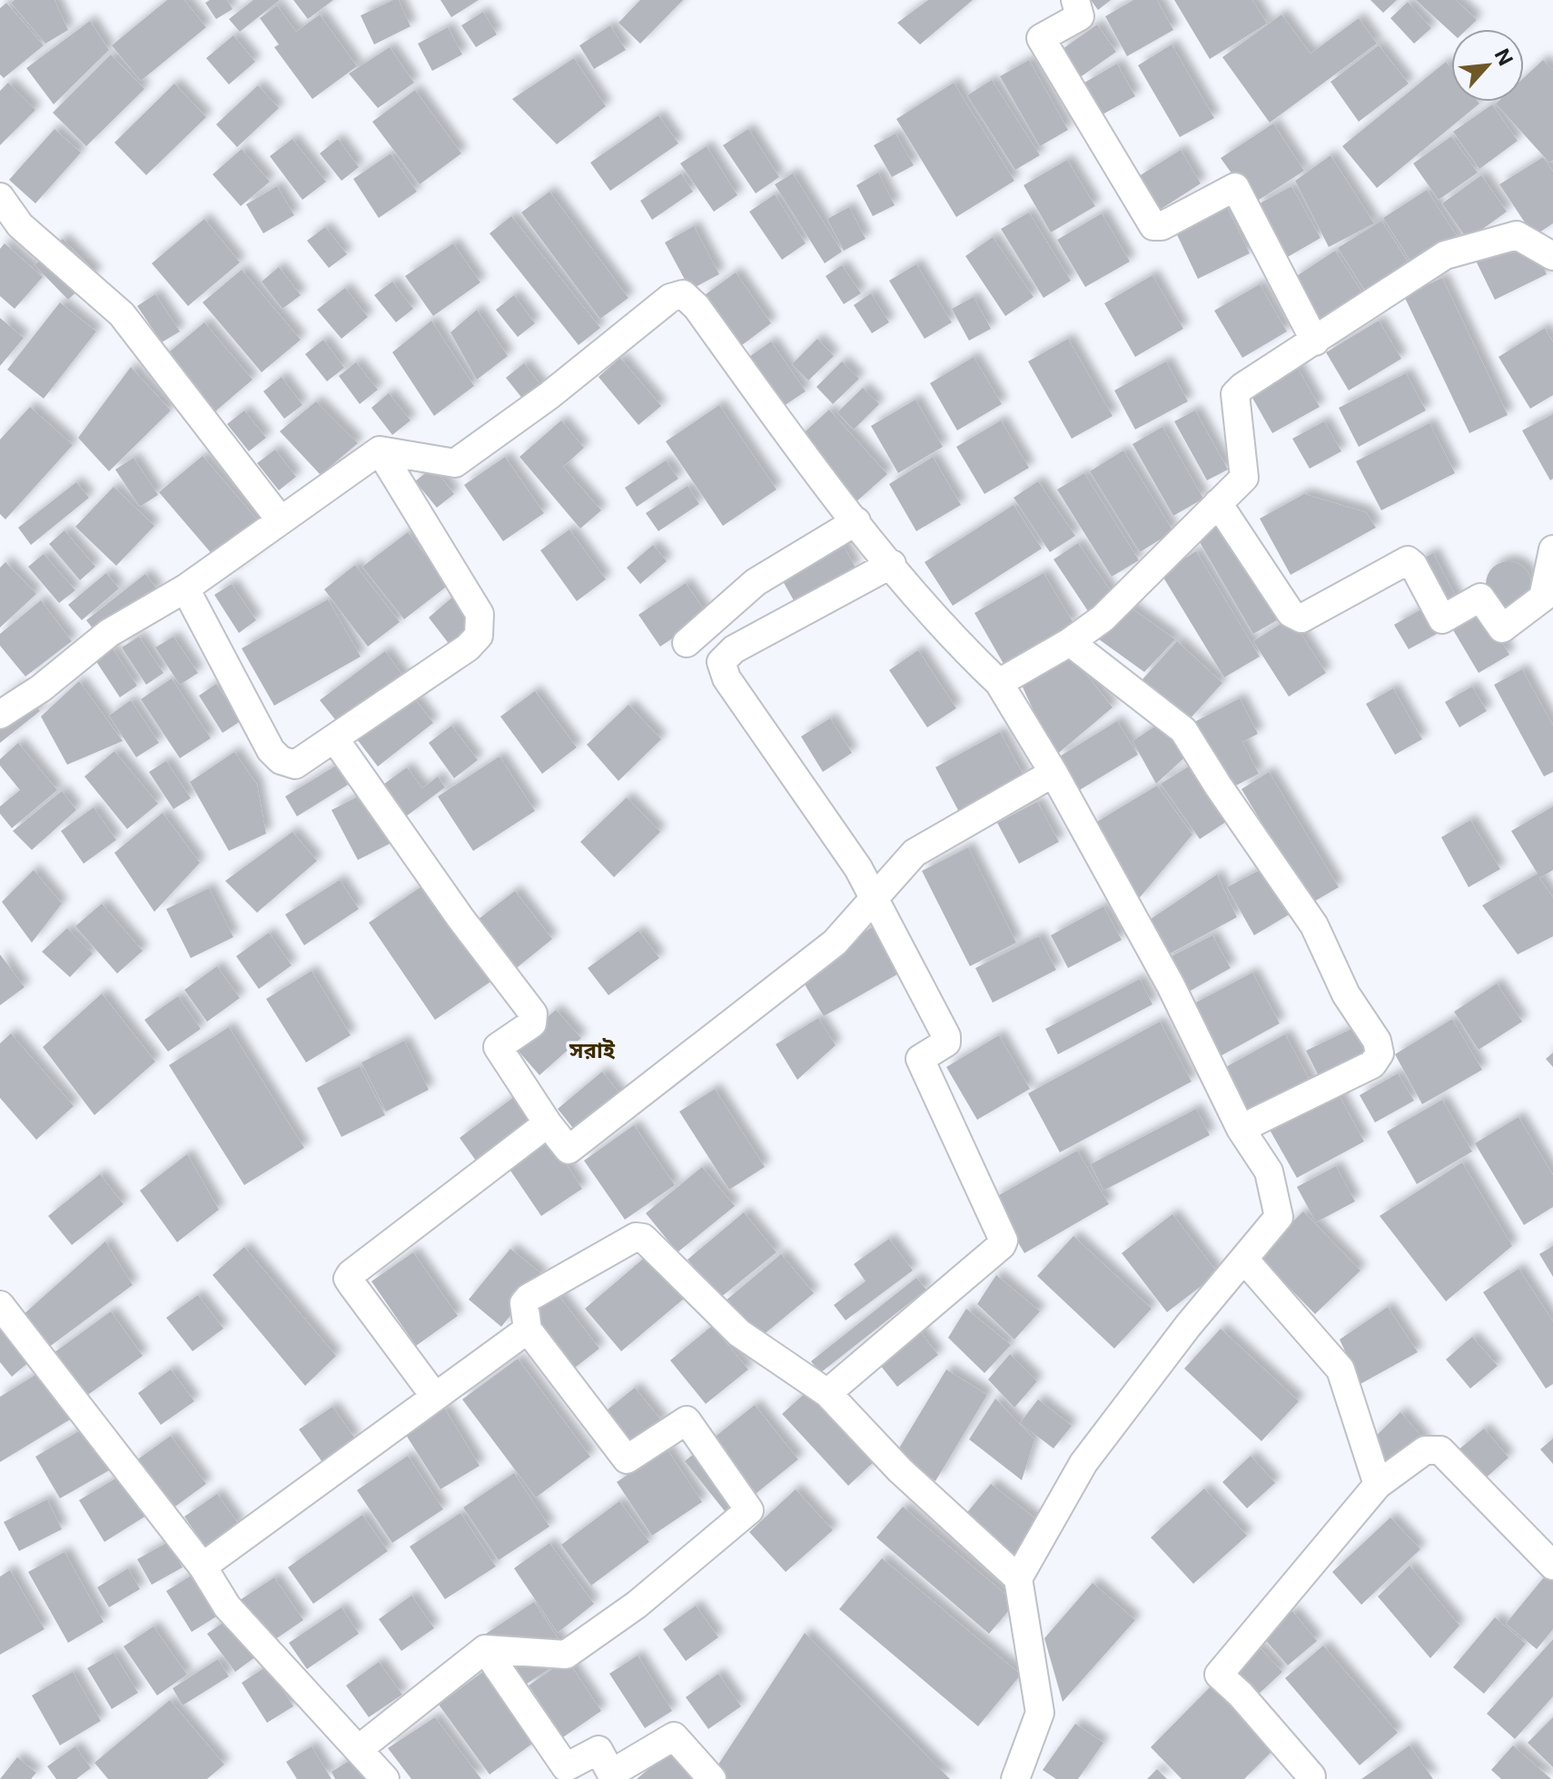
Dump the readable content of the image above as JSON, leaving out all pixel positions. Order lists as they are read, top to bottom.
{
  "districts": ["সরাই"],
  "north": "top right"
}
